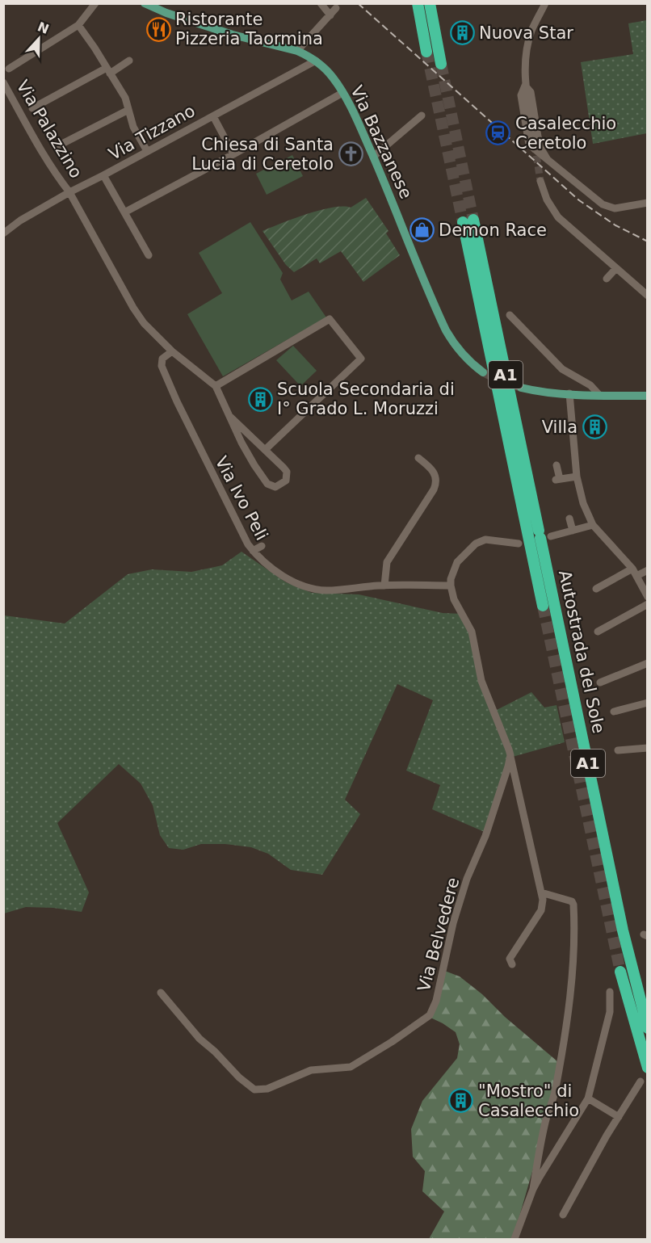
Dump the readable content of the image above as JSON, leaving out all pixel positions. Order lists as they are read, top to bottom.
{
  "streets": {
    "highway": ["A1", "Autostrada del Sole"],
    "main road": ["Via Bazzanese"],
    "street": [
      "Via Palazzino",
      "Via Tizzano",
      "Via Ivo Peli",
      "Via Belvedere"
    ]
  },
  "crossings": [
    ["Via Palazzino", "Via Tizzano"],
    ["Via Palazzino", "Via Ivo Peli"],
    ["Via Tizzano", "Via Bazzanese"]
  ],
  "places": {
    "restaurant": ["Ristorante Pizzeria Taormina"],
    "building": [
      "Nuova Star",
      "Scuola Secondaria di I° Grado L. Moruzzi",
      "Villa",
      "\"Mostro\" di Casalecchio"
    ],
    "station": ["Casalecchio Ceretolo"],
    "church": ["Chiesa di Santa Lucia di Ceretolo"],
    "shop": ["Demon Race"]
  },
  "north": "top"
}
